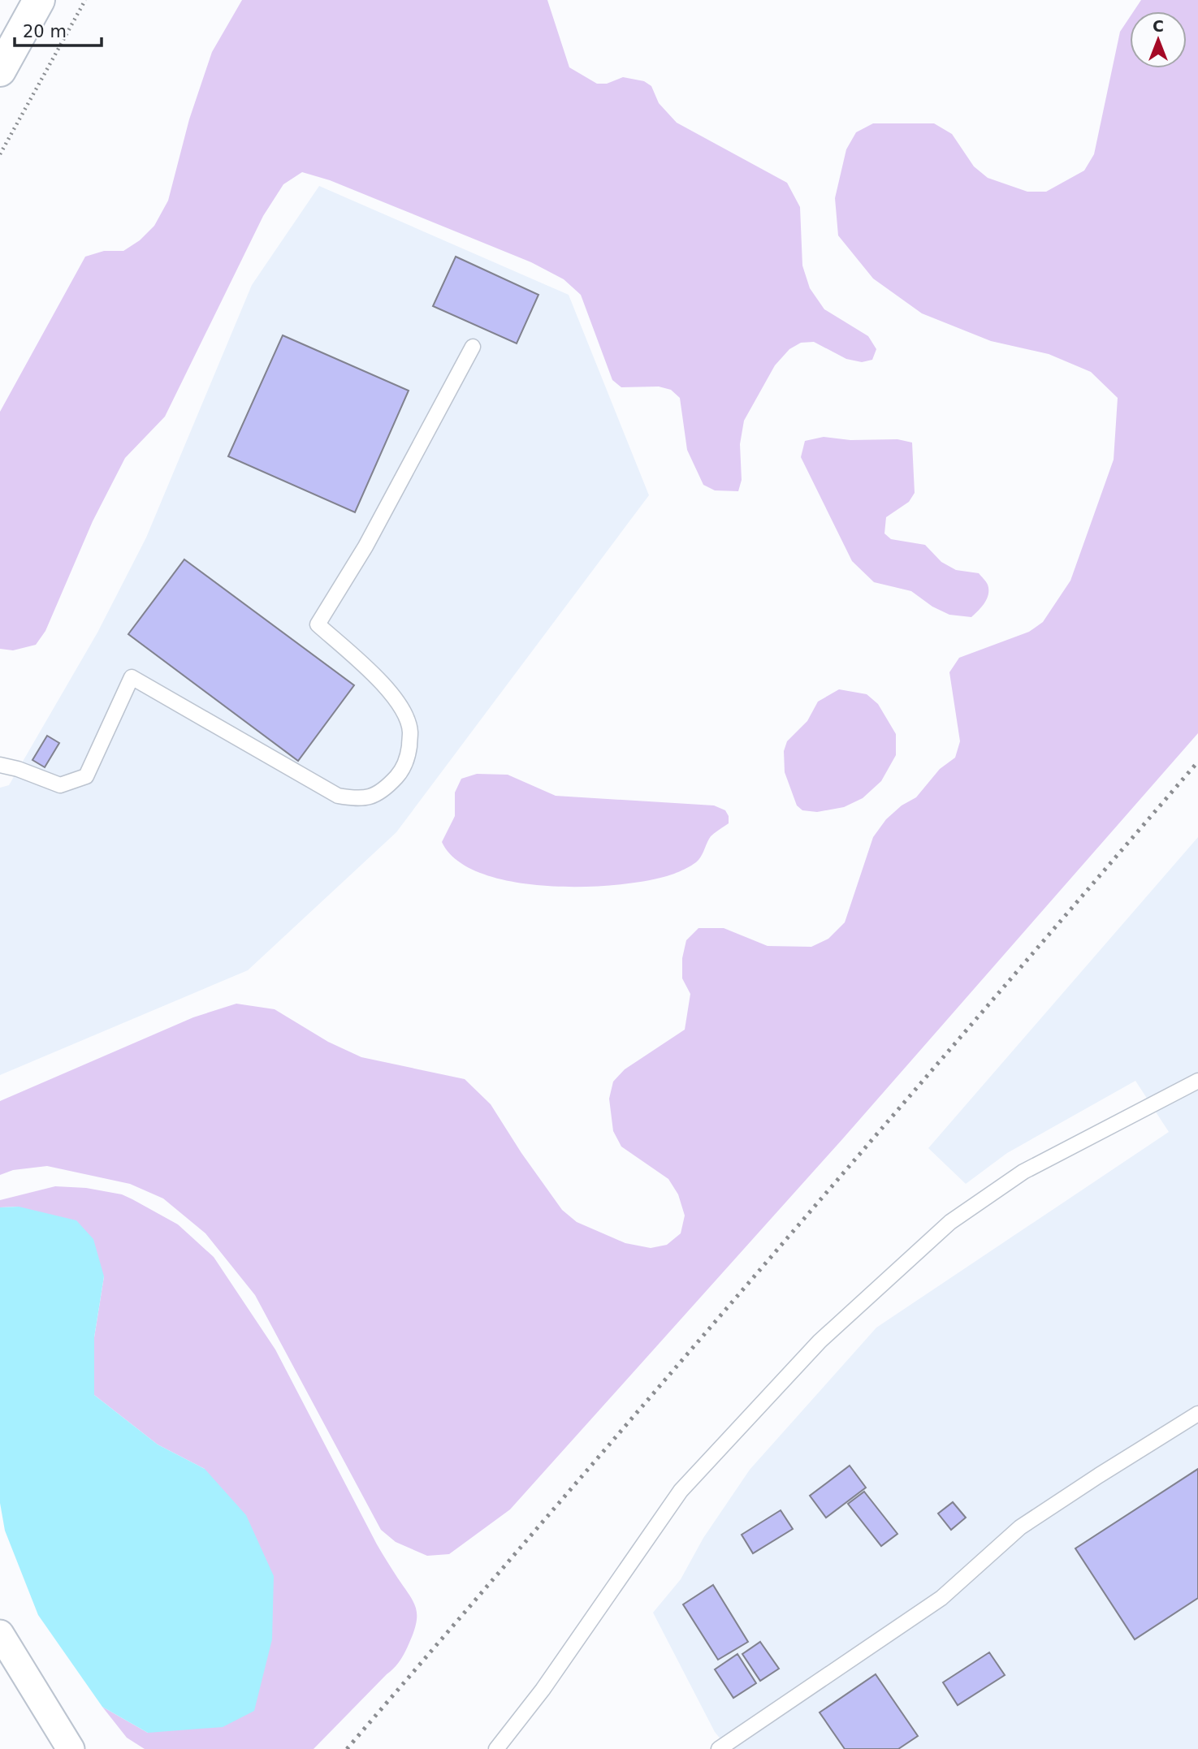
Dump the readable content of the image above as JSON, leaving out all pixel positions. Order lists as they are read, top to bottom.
{
  "scale_bar": "20 m",
  "north": "top"
}
